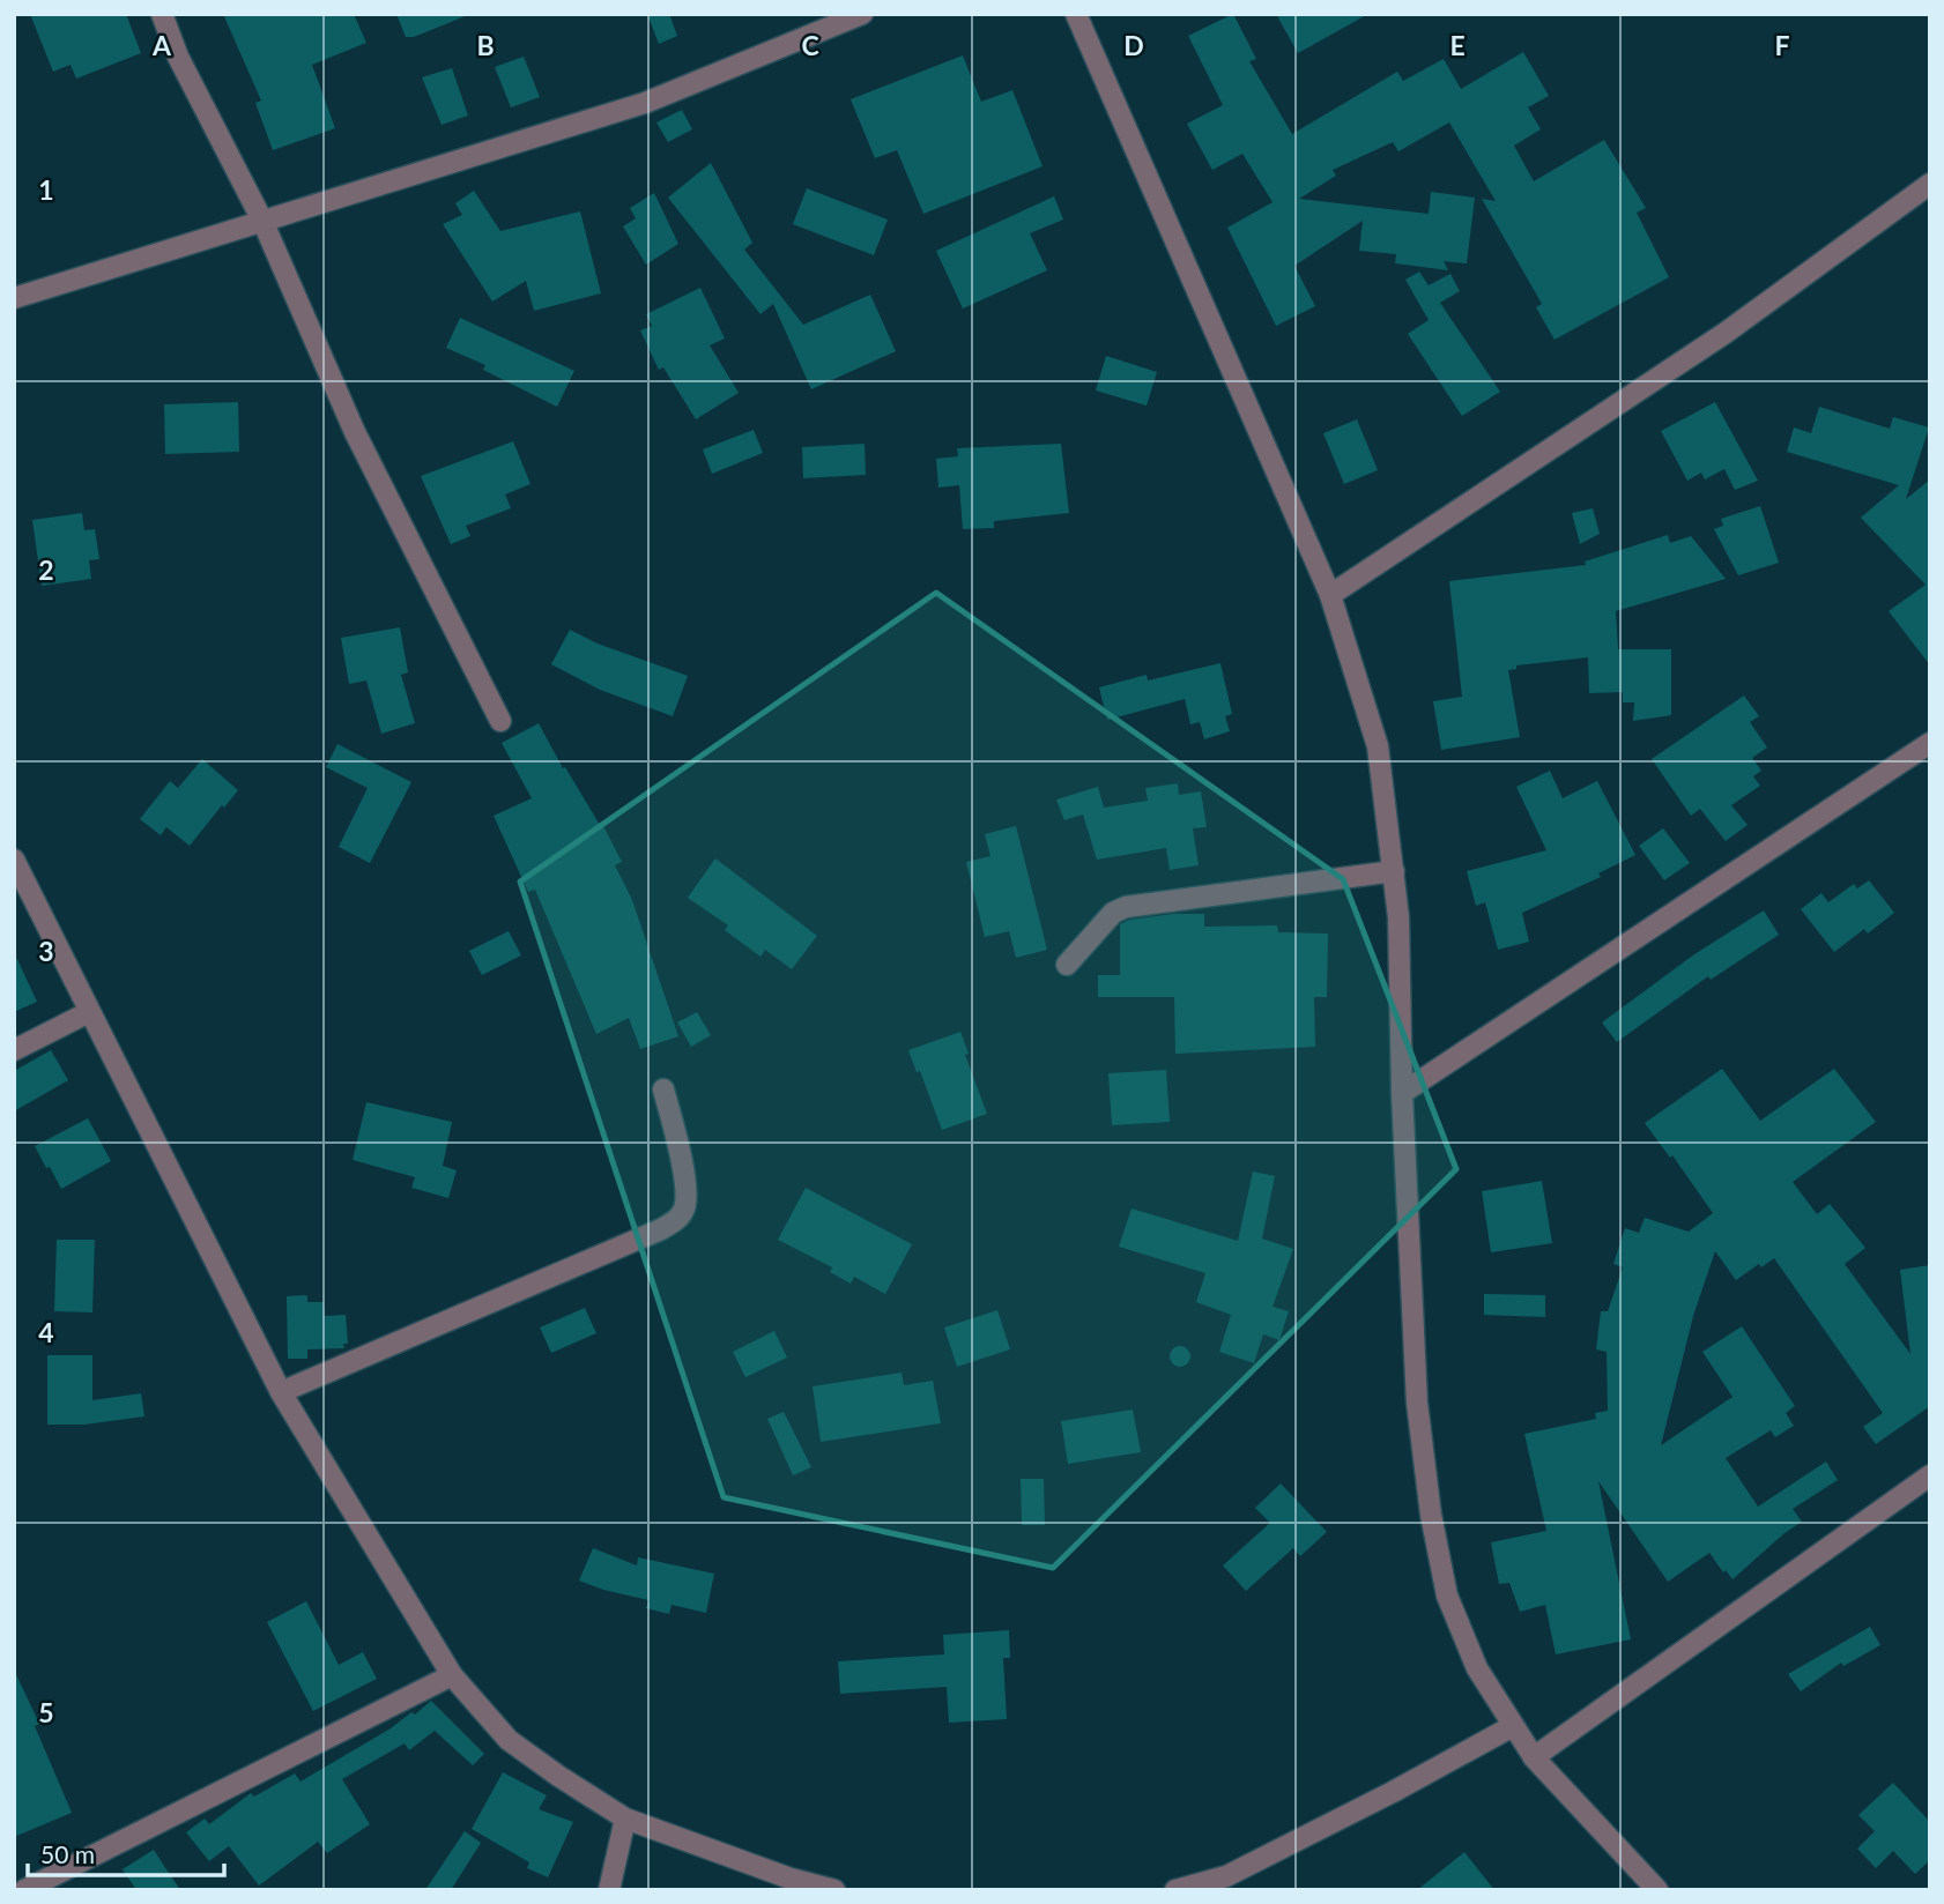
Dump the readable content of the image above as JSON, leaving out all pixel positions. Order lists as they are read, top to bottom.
{
  "scale_bar": "50 m",
  "grid": {
    "columns": [
      "A",
      "B",
      "C",
      "D",
      "E",
      "F"
    ],
    "rows": [
      "1",
      "2",
      "3",
      "4",
      "5"
    ]
  }
}
